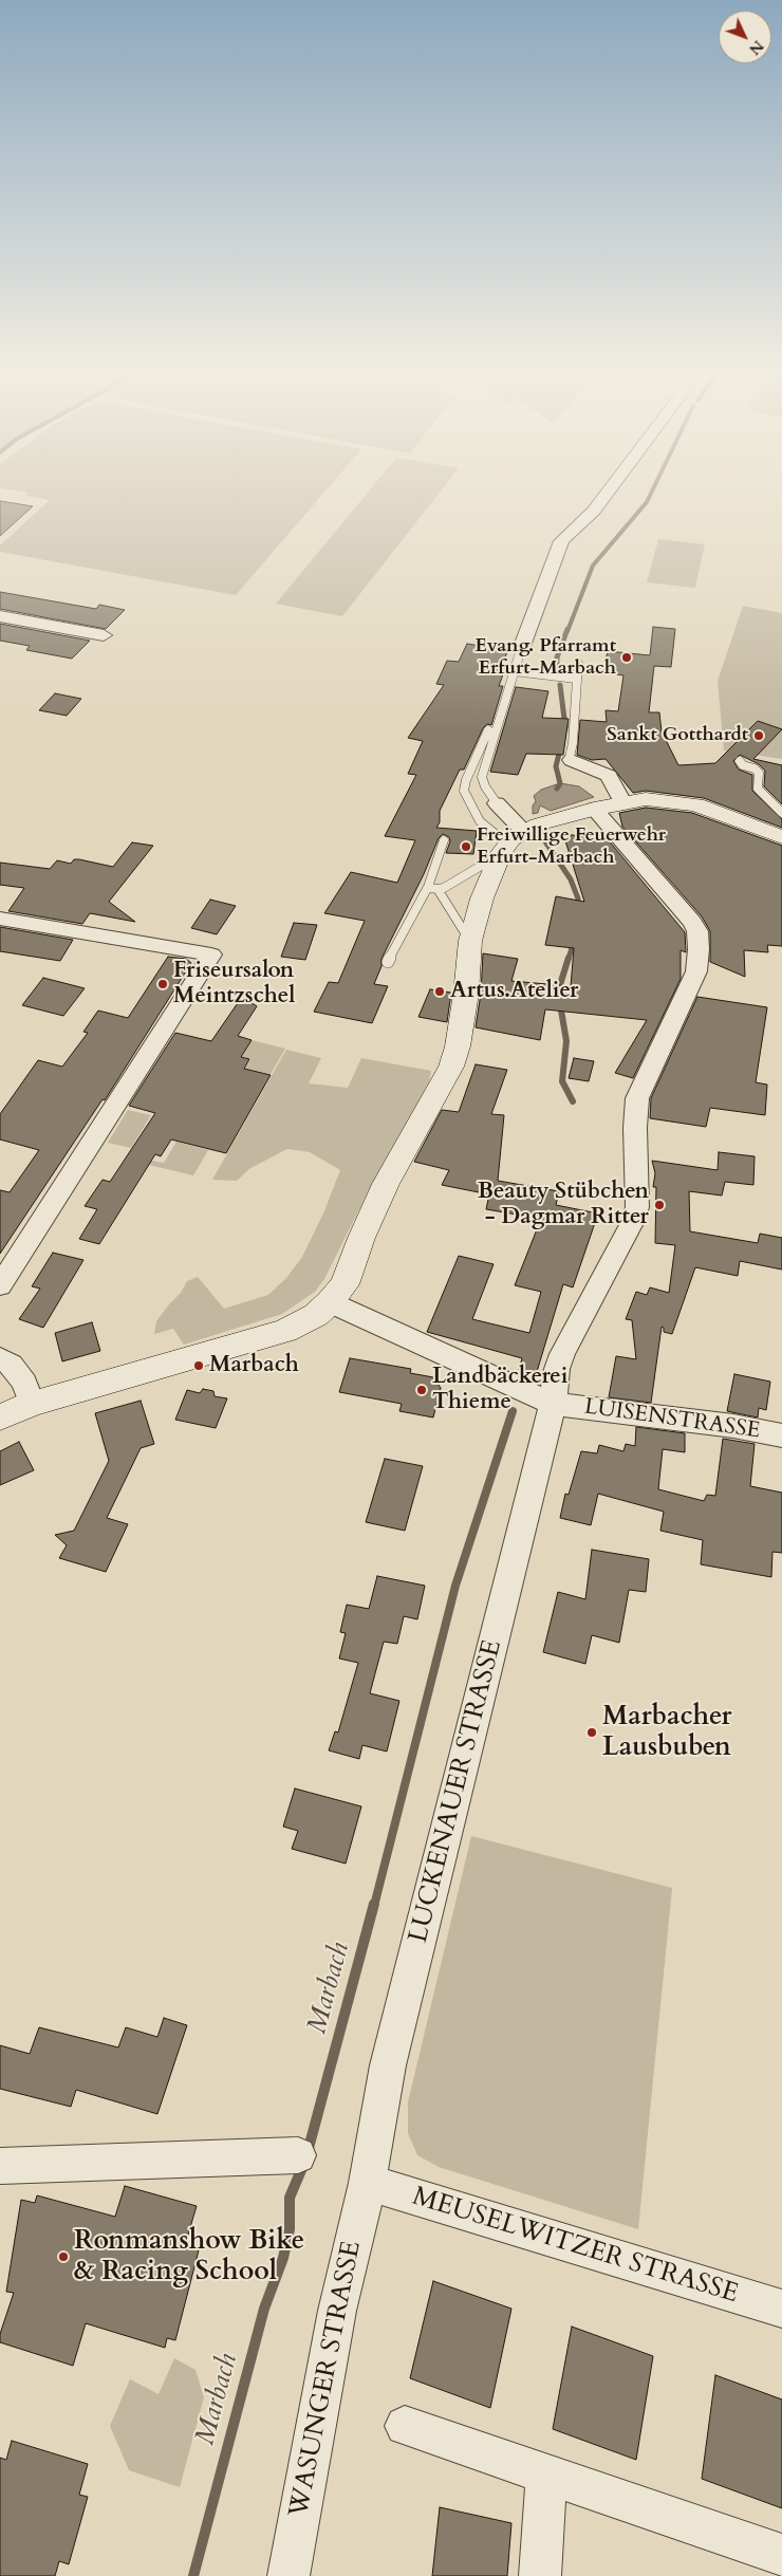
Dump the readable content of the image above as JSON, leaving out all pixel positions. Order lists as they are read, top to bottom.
{
  "streets": {
    "street": [
      "LUISENSTRASSE",
      "LUCKENAUER STRASSE",
      "MEUSELWITZER STRASSE",
      "WASUNGER STRASSE"
    ]
  },
  "crossings": [
    ["LUISENSTRASSE", "LUCKENAUER STRASSE"],
    ["LUCKENAUER STRASSE", "MEUSELWITZER STRASSE"],
    ["LUCKENAUER STRASSE", "WASUNGER STRASSE"],
    ["MEUSELWITZER STRASSE", "WASUNGER STRASSE"]
  ],
  "water": ["Marbach"],
  "places": [
    "Evang. Pfarramt Erfurt-Marbach",
    "Sankt Gotthardt",
    "Freiwillige Feuerwehr Erfurt-Marbach",
    "Friseursalon Meintzschel",
    "Artus.Atelier",
    "Beauty Stübchen - Dagmar Ritter",
    "Marbach",
    "Landbäckerei Thieme",
    "Marbacher Lausbuben",
    "Ronmanshow Bike & Racing School"
  ],
  "north": "bottom right"
}
